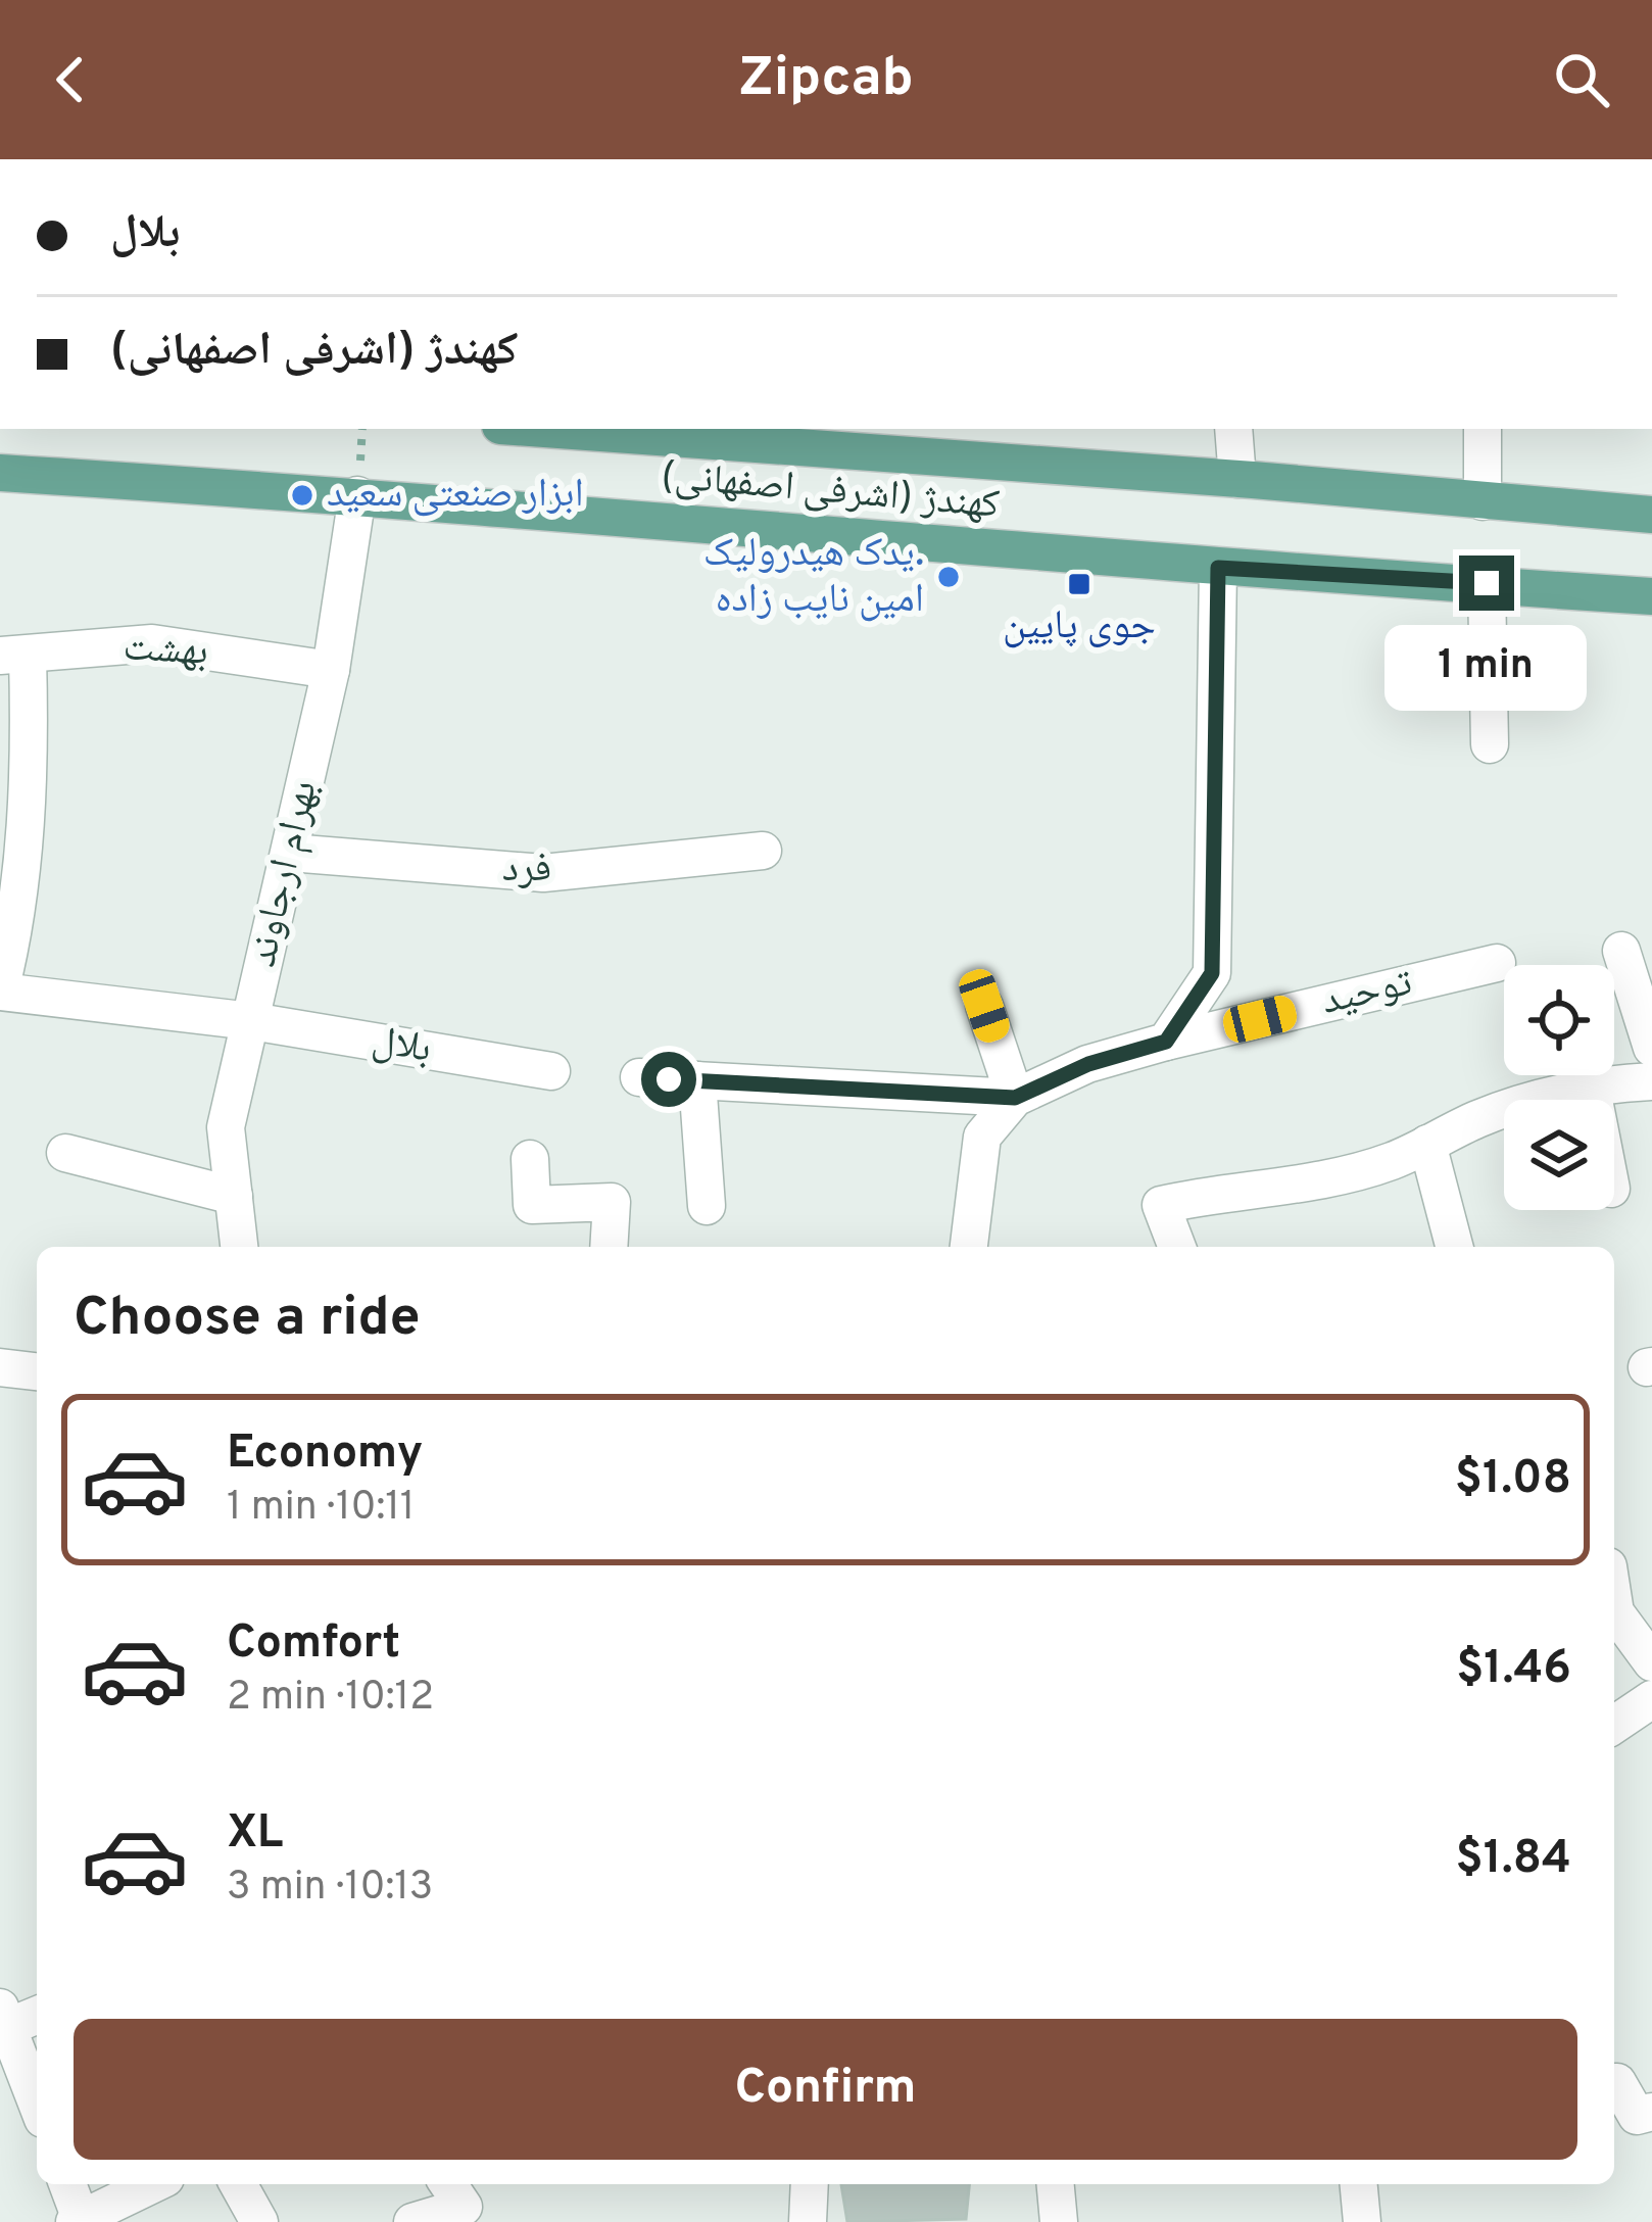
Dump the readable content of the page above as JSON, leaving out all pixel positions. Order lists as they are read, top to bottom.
{
  "streets": {
    "main road": ["کهندژ (اشرفی اصفهانی)"],
    "street": [
      "بهشت",
      "فرد",
      "بهرام ارجاوند",
      "توحید",
      "بلال"
    ]
  },
  "crossings": [
    ["کهندژ (اشرفی اصفهانی)", "بهرام ارجاوند"],
    ["بهشت", "بهرام ارجاوند"],
    ["فرد", "بهرام ارجاوند"],
    ["بهرام ارجاوند", "بلال"]
  ],
  "places": {
    "other": ["ابزار صنعتی سعید", "یدک هیدرولیک. امین نایب زاده"],
    "transit": ["جوی پایین"]
  },
  "page": {
    "header": "Zipcab",
    "banner": ["بلال", "کهندژ (اشرفی اصفهانی)"],
    "bubble": "1 min",
    "heading": "Choose a ride",
    "list": [
      {
        "name": "Economy",
        "note": "1 min · 10:11",
        "value": "$1.08"
      },
      {
        "name": "Comfort",
        "note": "2 min · 10:12",
        "value": "$1.46"
      },
      {
        "name": "XL",
        "note": "3 min · 10:13",
        "value": "$1.84"
      }
    ],
    "buttons": "Confirm"
  }
}
